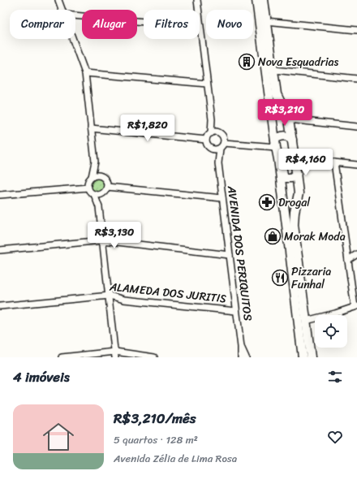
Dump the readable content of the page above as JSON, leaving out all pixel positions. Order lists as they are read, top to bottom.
{
  "streets": {
    "street": ["AVENIDA DOS PERIQUITOS", "ALAMEDA DOS JURITIS"]
  },
  "crossings": [
    ["AVENIDA DOS PERIQUITOS", "ALAMEDA DOS JURITIS"]
  ],
  "places": {
    "building": ["Nova Esquadrias"],
    "pharmacy": ["Drogal"],
    "shop": ["Morak Moda"],
    "restaurant": ["Pizzaria Funhal"]
  },
  "page": {
    "chip": [
      "Comprar",
      "Alugar",
      "Filtros",
      "Novo"
    ],
    "price": [
      "R$3,210",
      "R$1,820",
      "R$4,160",
      "R$3,130"
    ],
    "heading": "4 imóveis",
    "list": [
      {
        "name": "R$3,210/mês",
        "note": "5 quartos · 128 m² · Avenida Zélia de Lima Rosa"
      }
    ]
  }
}
